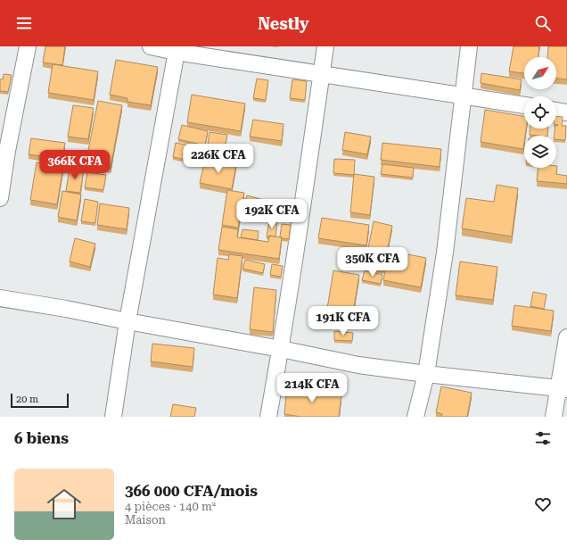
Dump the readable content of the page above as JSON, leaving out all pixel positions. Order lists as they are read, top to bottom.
{
  "scale_bar": "20 m",
  "north": "top right",
  "page": {
    "header": "Nestly",
    "price": [
      "226K CFA",
      "366K CFA",
      "192K CFA",
      "350K CFA",
      "191K CFA",
      "214K CFA"
    ],
    "scale": "20 m",
    "heading": "6 biens",
    "list": [
      {
        "name": "366 000 CFA/mois",
        "note": "4 pièces · 140 m² · Maison"
      }
    ]
  }
}
